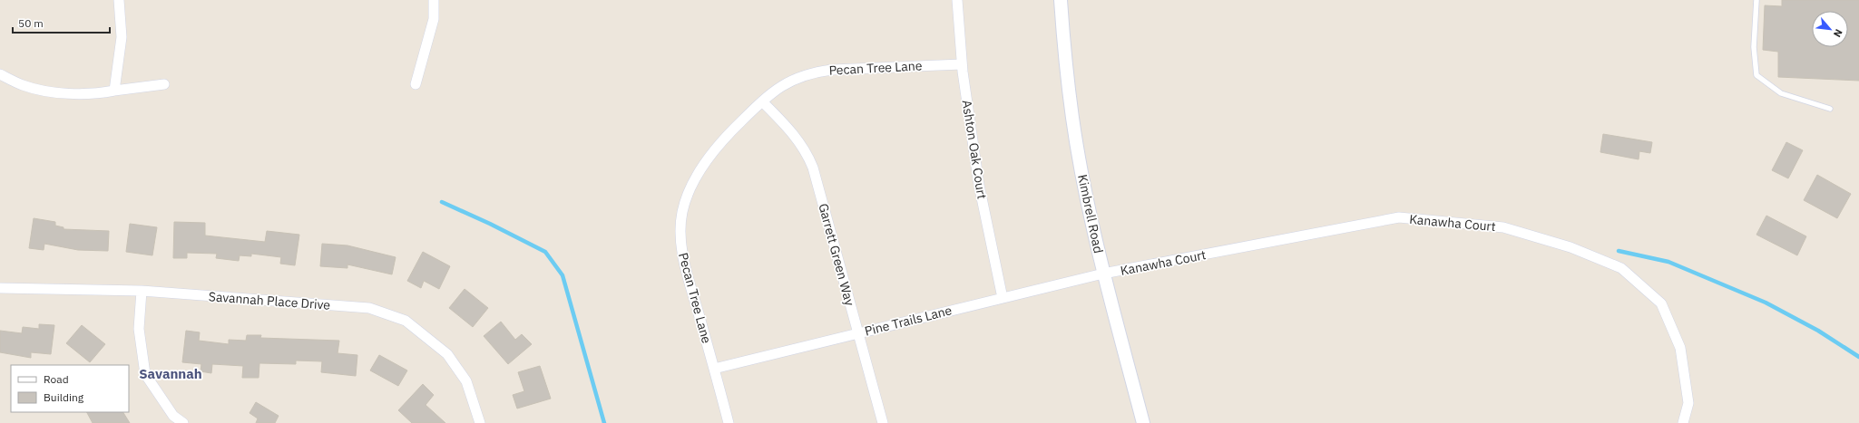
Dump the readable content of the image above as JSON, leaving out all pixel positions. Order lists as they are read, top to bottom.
{
  "streets": {
    "street": [
      "Pecan Tree Lane",
      "Ashton Oak Court",
      "Kimbrell Road",
      "Kanawha Court",
      "Garrett Green Way",
      "Savannah Place Drive",
      "Pine Trails Lane"
    ]
  },
  "crossings": [
    ["Pecan Tree Lane", "Ashton Oak Court"],
    ["Pecan Tree Lane", "Garrett Green Way"],
    ["Pecan Tree Lane", "Pine Trails Lane"],
    ["Ashton Oak Court", "Pine Trails Lane"],
    ["Kimbrell Road", "Kanawha Court"],
    ["Kimbrell Road", "Pine Trails Lane"],
    ["Kanawha Court", "Pine Trails Lane"],
    ["Garrett Green Way", "Pine Trails Lane"]
  ],
  "districts": ["Savannah"],
  "legend": ["Road", "Building"],
  "scale_bar": "50 m",
  "north": "bottom right"
}
